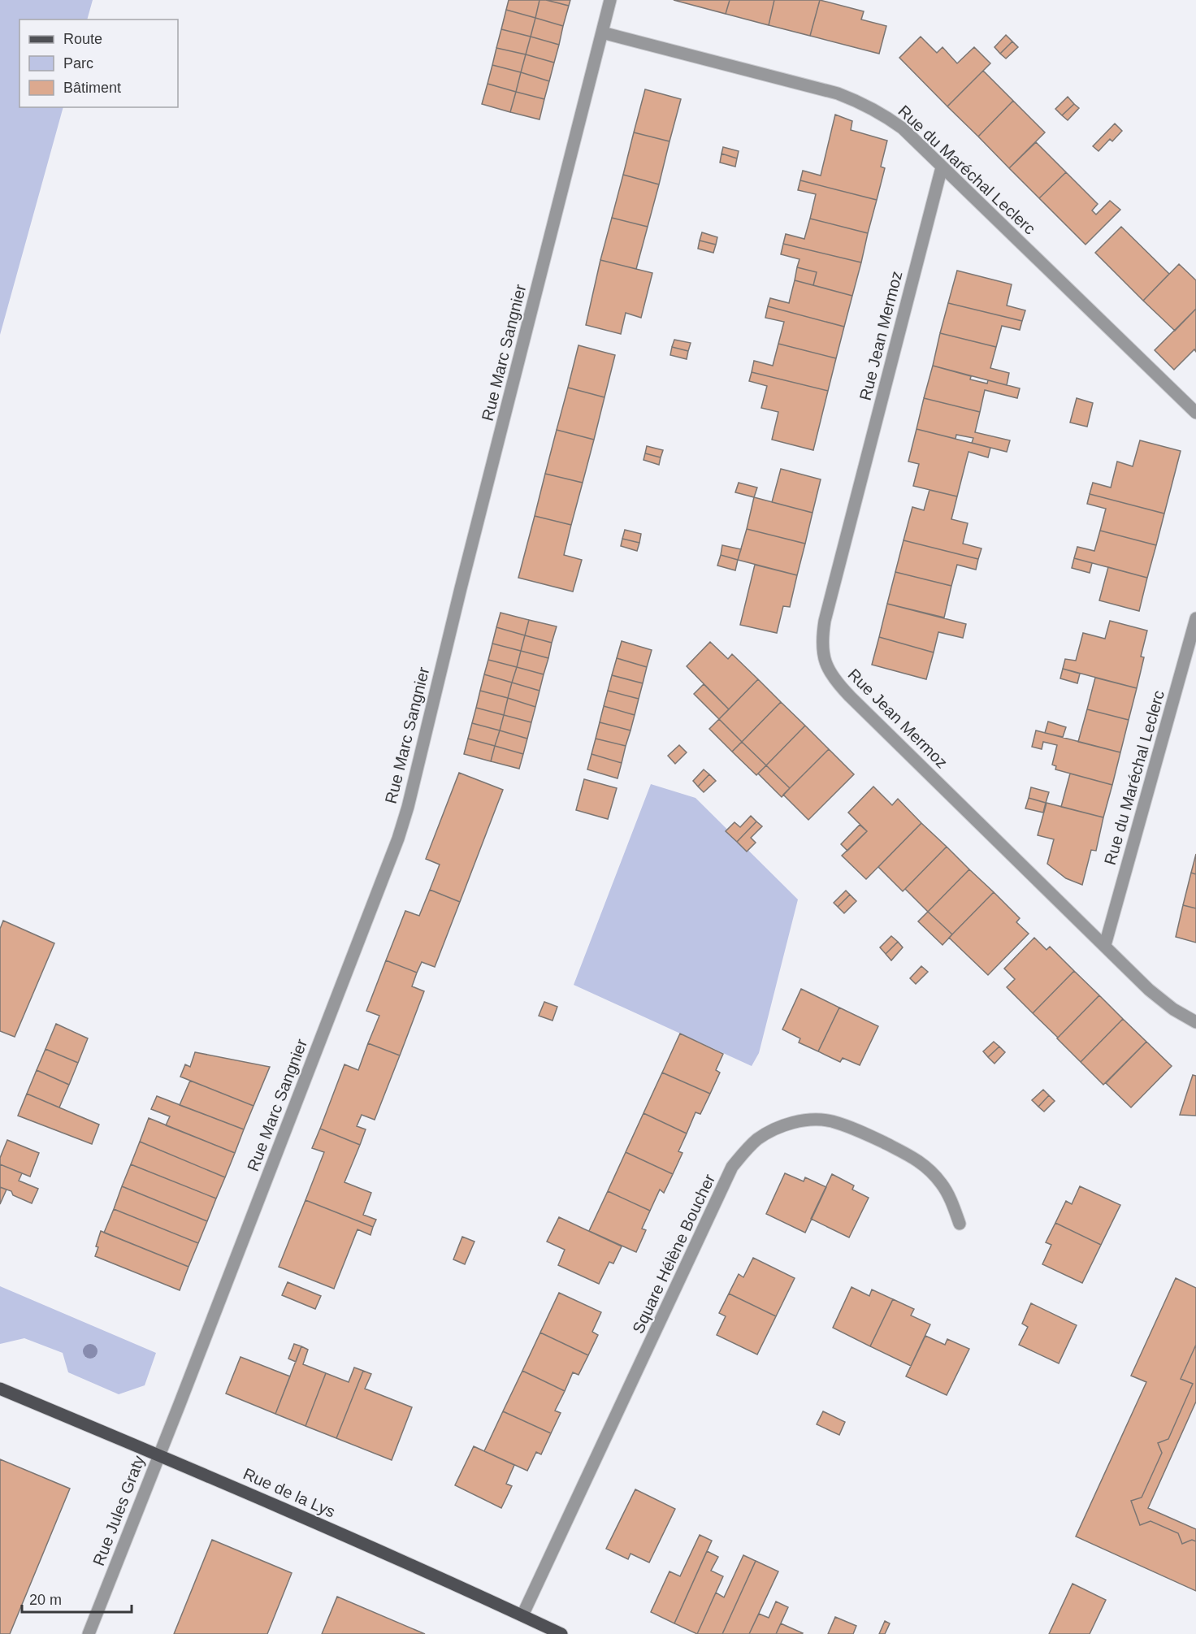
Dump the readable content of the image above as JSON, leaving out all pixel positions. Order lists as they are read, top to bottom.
{
  "streets": {
    "main road": ["Rue de la Lys"],
    "street": [
      "Rue du Maréchal Leclerc",
      "Rue Jean Mermoz",
      "Rue Marc Sangnier",
      "Square Hélène Boucher",
      "Rue Jules Graty"
    ]
  },
  "crossings": [
    ["Rue du Maréchal Leclerc", "Rue Jean Mermoz"],
    ["Rue du Maréchal Leclerc", "Rue Marc Sangnier"],
    ["Rue Marc Sangnier", "Rue de la Lys"],
    ["Rue Marc Sangnier", "Rue Jules Graty"],
    ["Square Hélène Boucher", "Rue de la Lys"],
    ["Rue de la Lys", "Rue Jules Graty"]
  ],
  "legend": ["Route", "Parc", "Bâtiment"],
  "scale_bar": "20 m"
}
